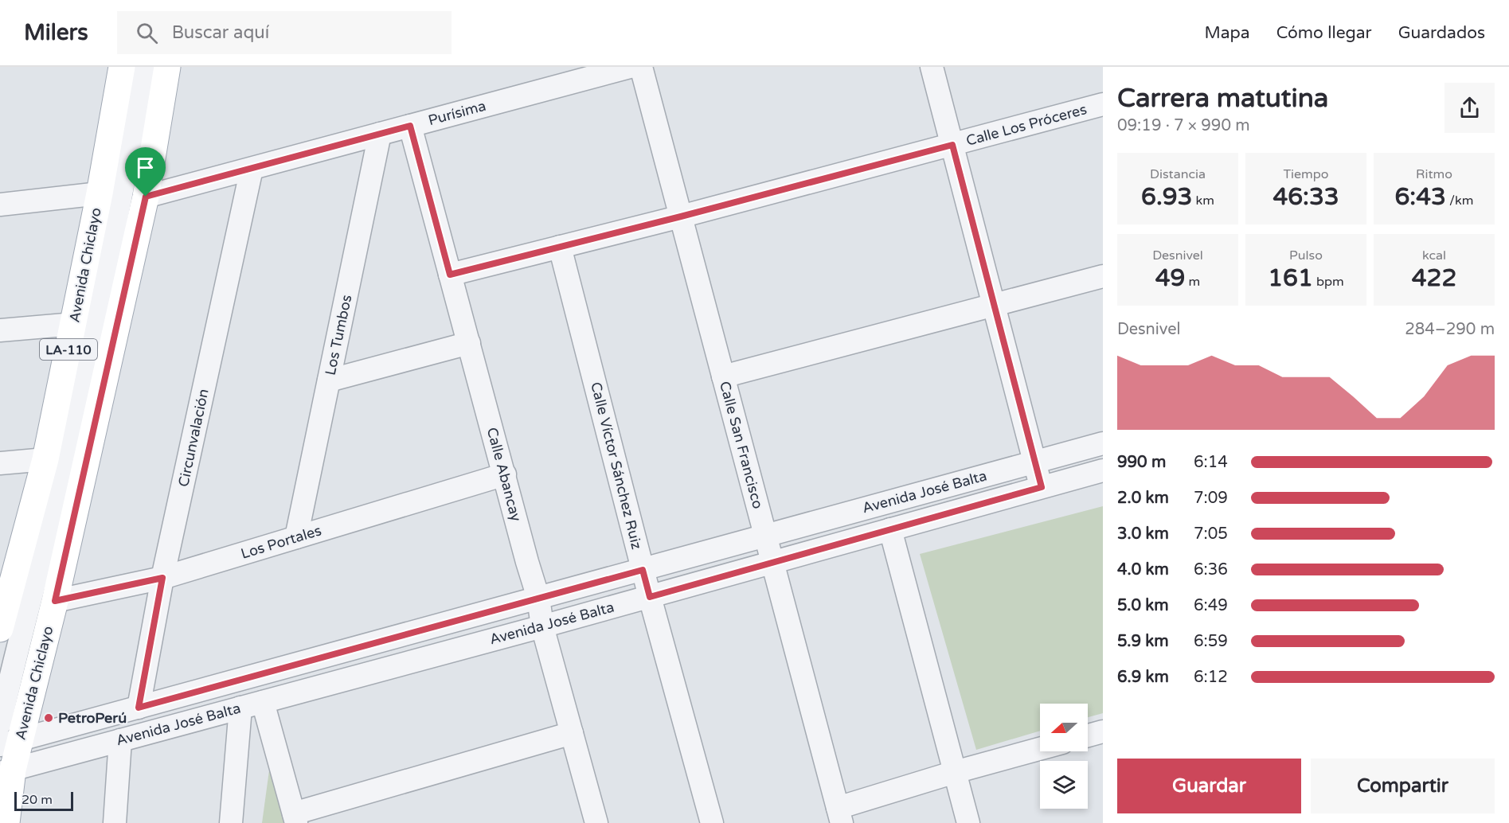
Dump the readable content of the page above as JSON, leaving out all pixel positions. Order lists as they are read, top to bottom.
{
  "streets": {
    "main road": ["Avenida Chiclayo", "LA-110"],
    "street": [
      "Purísima",
      "Calle Los Próceres",
      "Los Tumbos",
      "Circunvalación",
      "Calle San Francisco",
      "Calle Víctor Sánchez Ruiz",
      "Calle Abancay",
      "Avenida José Balta",
      "Los Portales"
    ]
  },
  "crossings": [
    ["Purísima", "Avenida Chiclayo"],
    ["Purísima", "Los Tumbos"],
    ["Purísima", "Circunvalación"],
    ["Purísima", "Calle Abancay"],
    ["Calle Los Próceres", "Calle San Francisco"],
    ["Calle Los Próceres", "Calle Víctor Sánchez Ruiz"],
    ["Calle Los Próceres", "Calle Abancay"],
    ["Avenida Chiclayo", "Avenida José Balta"],
    ["Avenida Chiclayo", "Los Portales"],
    ["Los Tumbos", "Los Portales"],
    ["Circunvalación", "Avenida José Balta"],
    ["Circunvalación", "Los Portales"],
    ["Calle San Francisco", "Avenida José Balta"],
    ["Calle Víctor Sánchez Ruiz", "Avenida José Balta"],
    ["Calle Abancay", "Avenida José Balta"],
    ["Calle Abancay", "Los Portales"]
  ],
  "places": ["PetroPerú"],
  "scale_bar": "20 m",
  "north": "left",
  "page": {
    "header": "Milers",
    "search": "Buscar aquí",
    "nav": ["Mapa", "Cómo llegar", "Guardados"],
    "heading": ["Carrera matutina", "09:19 · 7 × 990 m"],
    "stats": [
      ["Distancia", "6.93 km"],
      ["Tiempo", "46:33"],
      ["Ritmo", "6:43 /km"],
      ["Desnivel", "49 m"],
      ["Pulso", "161 bpm"],
      ["kcal", "422"]
    ],
    "chart": ["Desnivel", "284–290 m"],
    "list": [
      {
        "name": "990 m",
        "note": "6:14"
      },
      {
        "name": "2.0 km",
        "note": "7:09"
      },
      {
        "name": "3.0 km",
        "note": "7:05"
      },
      {
        "name": "4.0 km",
        "note": "6:36"
      },
      {
        "name": "5.0 km",
        "note": "6:49"
      },
      {
        "name": "5.9 km",
        "note": "6:59"
      },
      {
        "name": "6.9 km",
        "note": "6:12"
      }
    ],
    "buttons": ["Guardar", "Compartir"],
    "scale": "20 m"
  }
}
